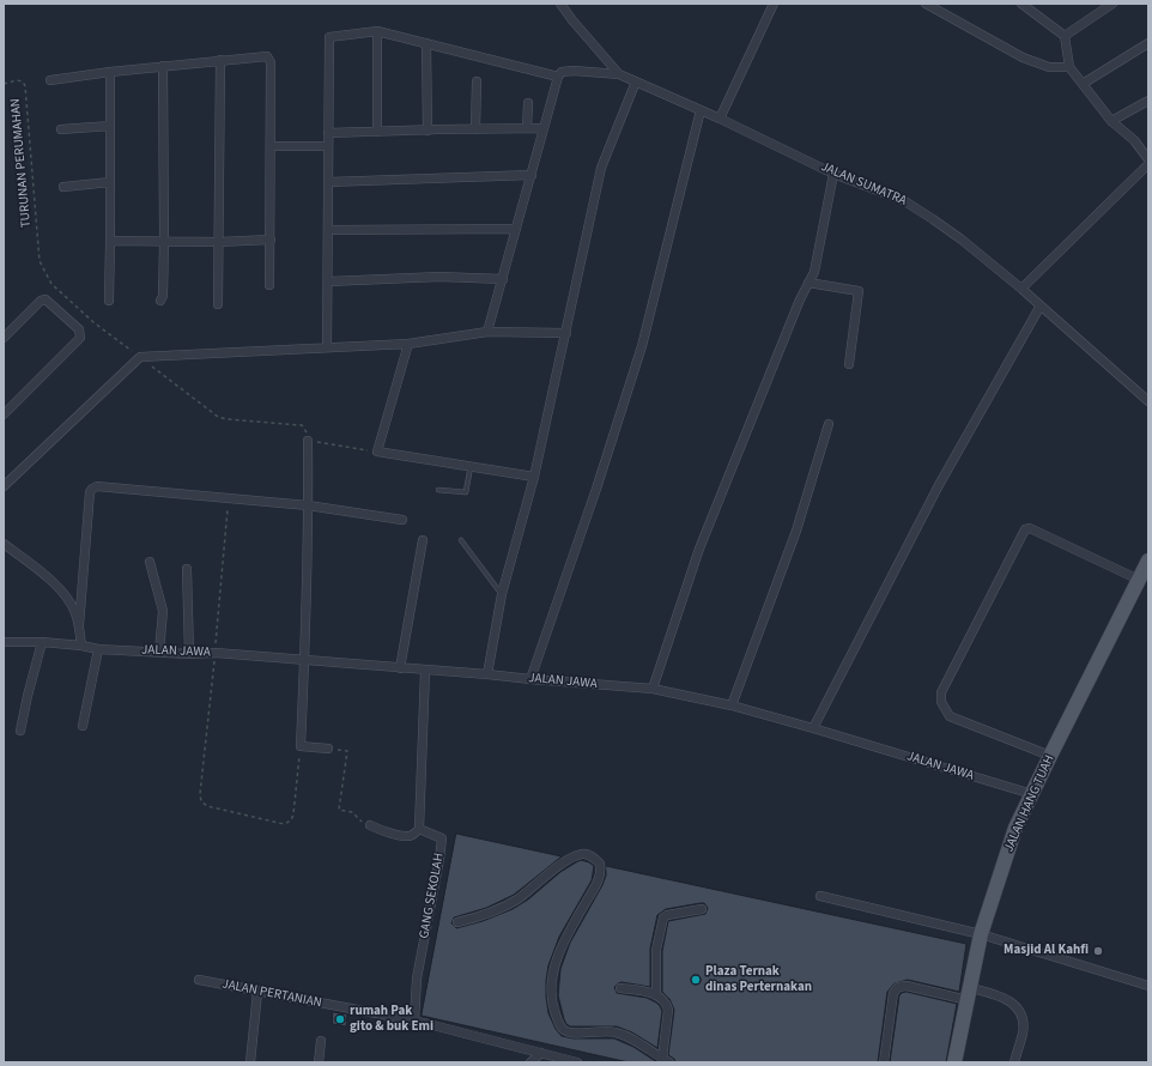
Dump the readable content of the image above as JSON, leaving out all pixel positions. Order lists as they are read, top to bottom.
{
  "streets": {
    "main road": ["JALAN HANG TUAH"],
    "street": [
      "JALAN SUMATRA",
      "JALAN JAWA",
      "GANG SEKOLAH",
      "JALAN PERTANIAN"
    ],
    "path": ["TURUNAN PERUMAHAN"]
  },
  "crossings": [
    ["JALAN JAWA", "JALAN HANG TUAH"],
    ["GANG SEKOLAH", "JALAN PERTANIAN"]
  ],
  "places": ["Masjid Al Kahfi", "Plaza Ternak dinas Perternakan", "rumah Pak gito & buk Emi"]
}
